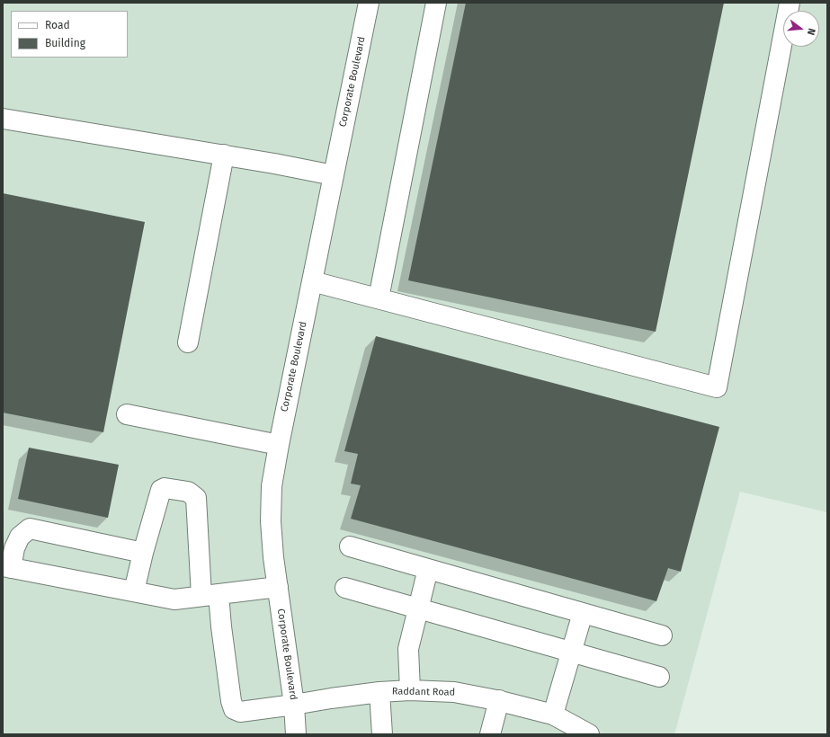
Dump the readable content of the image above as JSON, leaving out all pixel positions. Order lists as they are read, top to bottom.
{
  "streets": {
    "street": ["Corporate Boulevard", "Raddant Road"]
  },
  "crossings": [
    ["Corporate Boulevard", "Raddant Road"]
  ],
  "legend": ["Road", "Building"],
  "north": "right"
}
